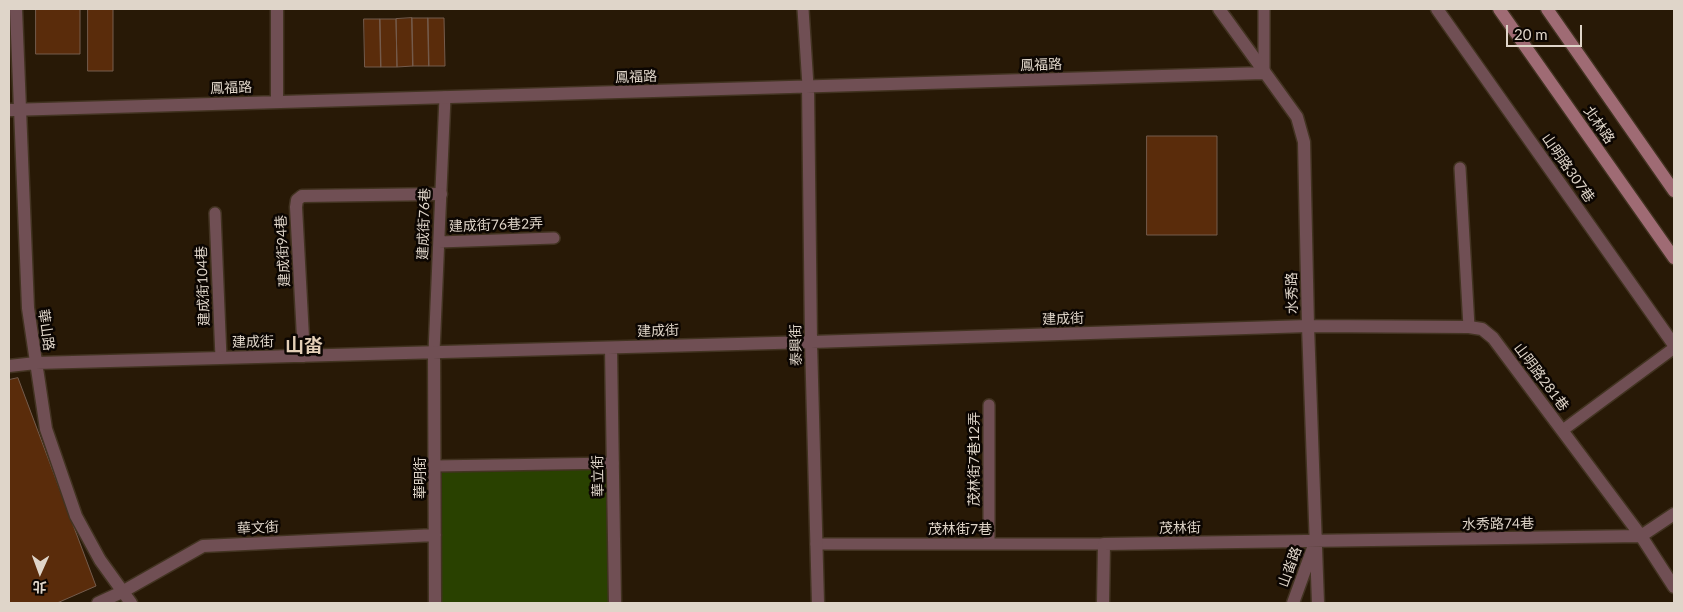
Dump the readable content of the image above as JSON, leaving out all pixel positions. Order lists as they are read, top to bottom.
{
  "streets": {
    "street": [
      "鳳福路",
      "北林路",
      "山明路307巷",
      "建成街94巷",
      "水秀路",
      "建成街",
      "華山路",
      "泰興街",
      "山明路281巷",
      "華立街",
      "華明街",
      "水秀路74巷",
      "華文街",
      "茂林街",
      "山畓路"
    ],
    "lane": [
      "建成街76巷",
      "建成街76巷2弄",
      "建成街104巷",
      "茂林街7巷12弄",
      "茂林街7巷"
    ]
  },
  "crossings": [
    ["鳳福路", "建成街76巷"],
    ["鳳福路", "水秀路"],
    ["鳳福路", "華山路"],
    ["鳳福路", "泰興街"],
    ["建成街76巷", "建成街76巷2弄"],
    ["建成街76巷", "建成街94巷"],
    ["建成街76巷", "建成街"],
    ["建成街76巷", "華明街"],
    ["建成街94巷", "建成街"],
    ["建成街104巷", "建成街"],
    ["水秀路", "建成街"],
    ["水秀路", "山明路281巷"],
    ["水秀路", "水秀路74巷"],
    ["水秀路", "茂林街"],
    ["水秀路", "山畓路"],
    ["建成街", "華山路"],
    ["建成街", "泰興街"],
    ["建成街", "山明路281巷"],
    ["建成街", "華立街"],
    ["建成街", "華明街"],
    ["華山路", "華文街"],
    ["泰興街", "茂林街7巷"],
    ["山明路281巷", "水秀路74巷"],
    ["茂林街7巷12弄", "茂林街7巷"],
    ["華明街", "華文街"],
    ["水秀路74巷", "茂林街"],
    ["水秀路74巷", "山畓路"],
    ["茂林街", "茂林街7巷"],
    ["茂林街", "山畓路"]
  ],
  "districts": ["山畓"],
  "scale_bar": "20 m",
  "north": "bottom"
}
